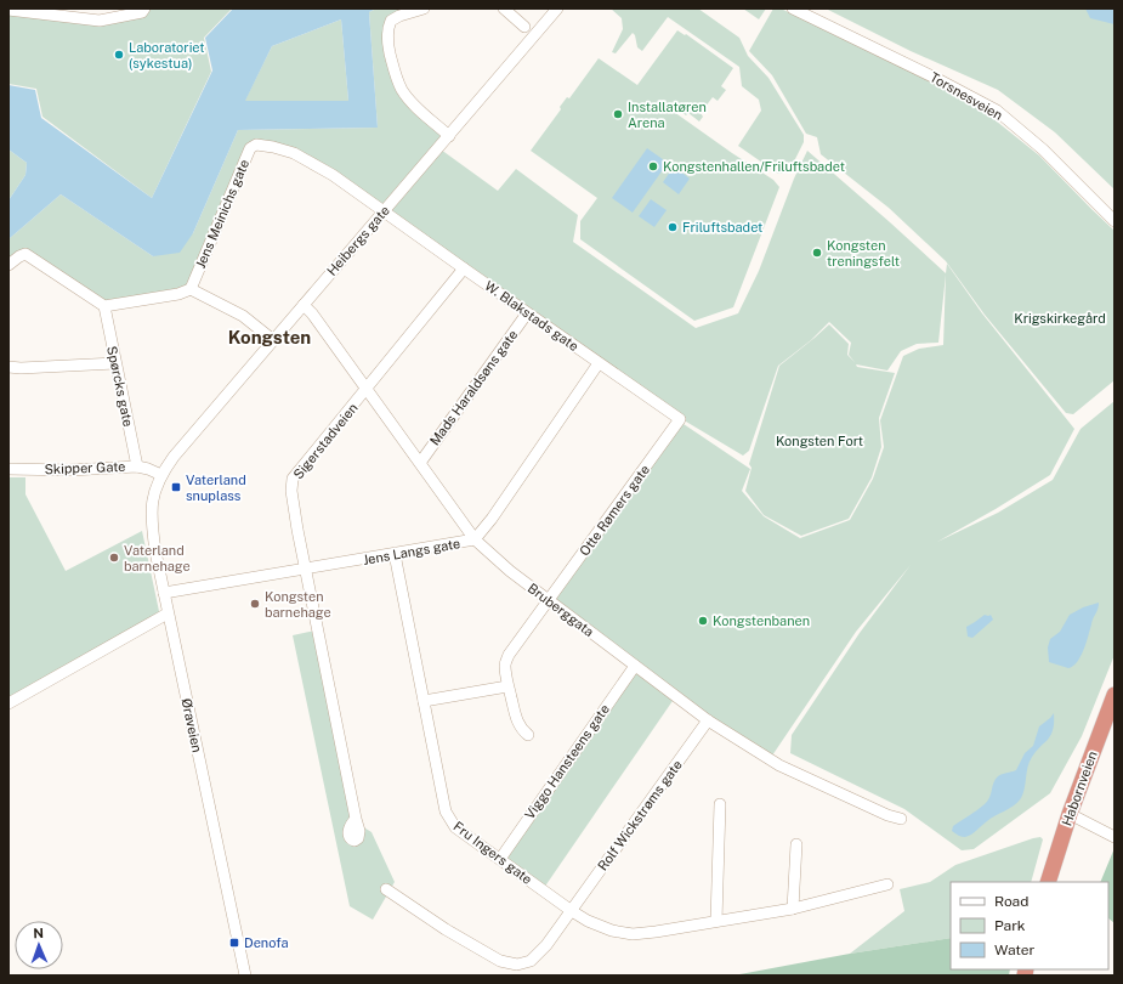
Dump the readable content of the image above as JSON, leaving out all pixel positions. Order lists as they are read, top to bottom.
{
  "streets": {
    "highway": ["Habornveien"],
    "street": [
      "Torsnesveien",
      "Jens Meinichs gate",
      "Heibergs gate",
      "W. Blakstads gate",
      "Spørcks gate",
      "Mads Haraldsøns gate",
      "Sigerstadveien",
      "Skipper Gate",
      "Otte Rømers gate",
      "Jens Langs gate",
      "Bruberggata",
      "Øraveien",
      "Viggo Hansteens gate",
      "Rolf Wickstrøms gate",
      "Fru Ingers gate"
    ]
  },
  "crossings": [
    ["Jens Meinichs gate", "W. Blakstads gate"],
    ["Heibergs gate", "W. Blakstads gate"],
    ["Heibergs gate", "Skipper Gate"],
    ["Heibergs gate", "Bruberggata"],
    ["Heibergs gate", "Øraveien"],
    ["W. Blakstads gate", "Mads Haraldsøns gate"],
    ["W. Blakstads gate", "Sigerstadveien"],
    ["W. Blakstads gate", "Otte Rømers gate"],
    ["W. Blakstads gate", "Jens Langs gate"],
    ["Spørcks gate", "Skipper Gate"],
    ["Mads Haraldsøns gate", "Bruberggata"],
    ["Sigerstadveien", "Jens Langs gate"],
    ["Sigerstadveien", "Bruberggata"],
    ["Skipper Gate", "Øraveien"],
    ["Otte Rømers gate", "Bruberggata"],
    ["Jens Langs gate", "Bruberggata"],
    ["Jens Langs gate", "Øraveien"],
    ["Jens Langs gate", "Fru Ingers gate"],
    ["Bruberggata", "Viggo Hansteens gate"],
    ["Bruberggata", "Rolf Wickstrøms gate"],
    ["Viggo Hansteens gate", "Fru Ingers gate"],
    ["Rolf Wickstrøms gate", "Fru Ingers gate"]
  ],
  "districts": ["Kongsten"],
  "parks": ["Krigskirkegård", "Kongsten Fort"],
  "places": {
    "other": [
      "Laboratoriet (sykestua)",
      "Installatøren Arena",
      "Kongstenhallen/Friluftsbadet",
      "Friluftsbadet",
      "Kongsten treningsfelt",
      "Vaterland barnehage",
      "Kongsten barnehage",
      "Kongstenbanen"
    ],
    "transit": ["Vaterland snuplass", "Denofa"]
  },
  "legend": ["Road", "Park", "Water"],
  "north": "top"
}
